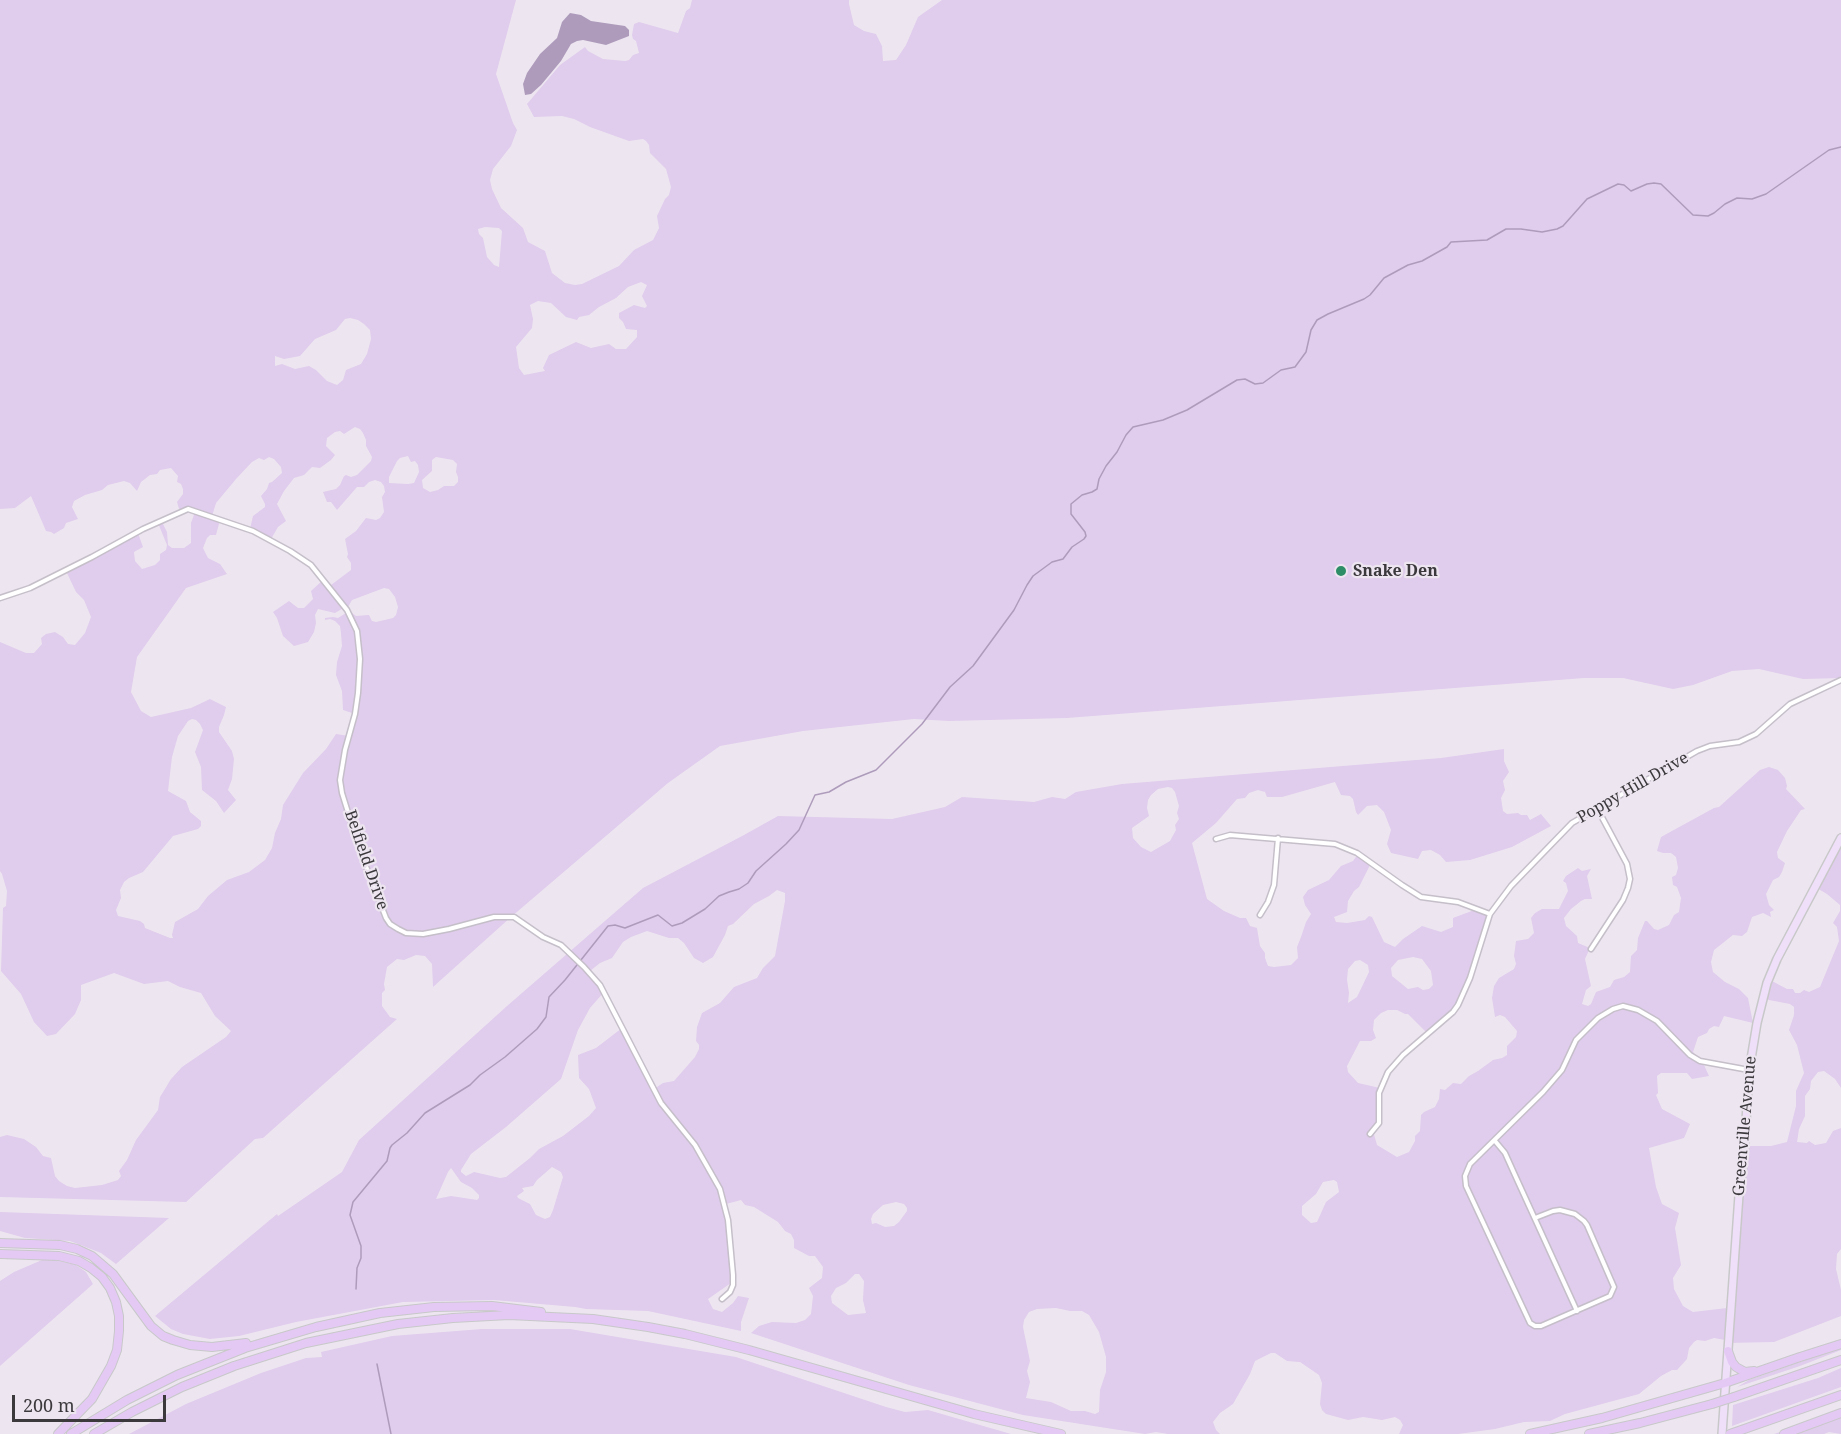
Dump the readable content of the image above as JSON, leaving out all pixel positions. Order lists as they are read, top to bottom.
{
  "streets": {
    "main road": ["Greenville Avenue"],
    "street": ["Poppy Hill Drive", "Belfield Drive"]
  },
  "places": ["Snake Den"],
  "scale_bar": "200 m"
}
